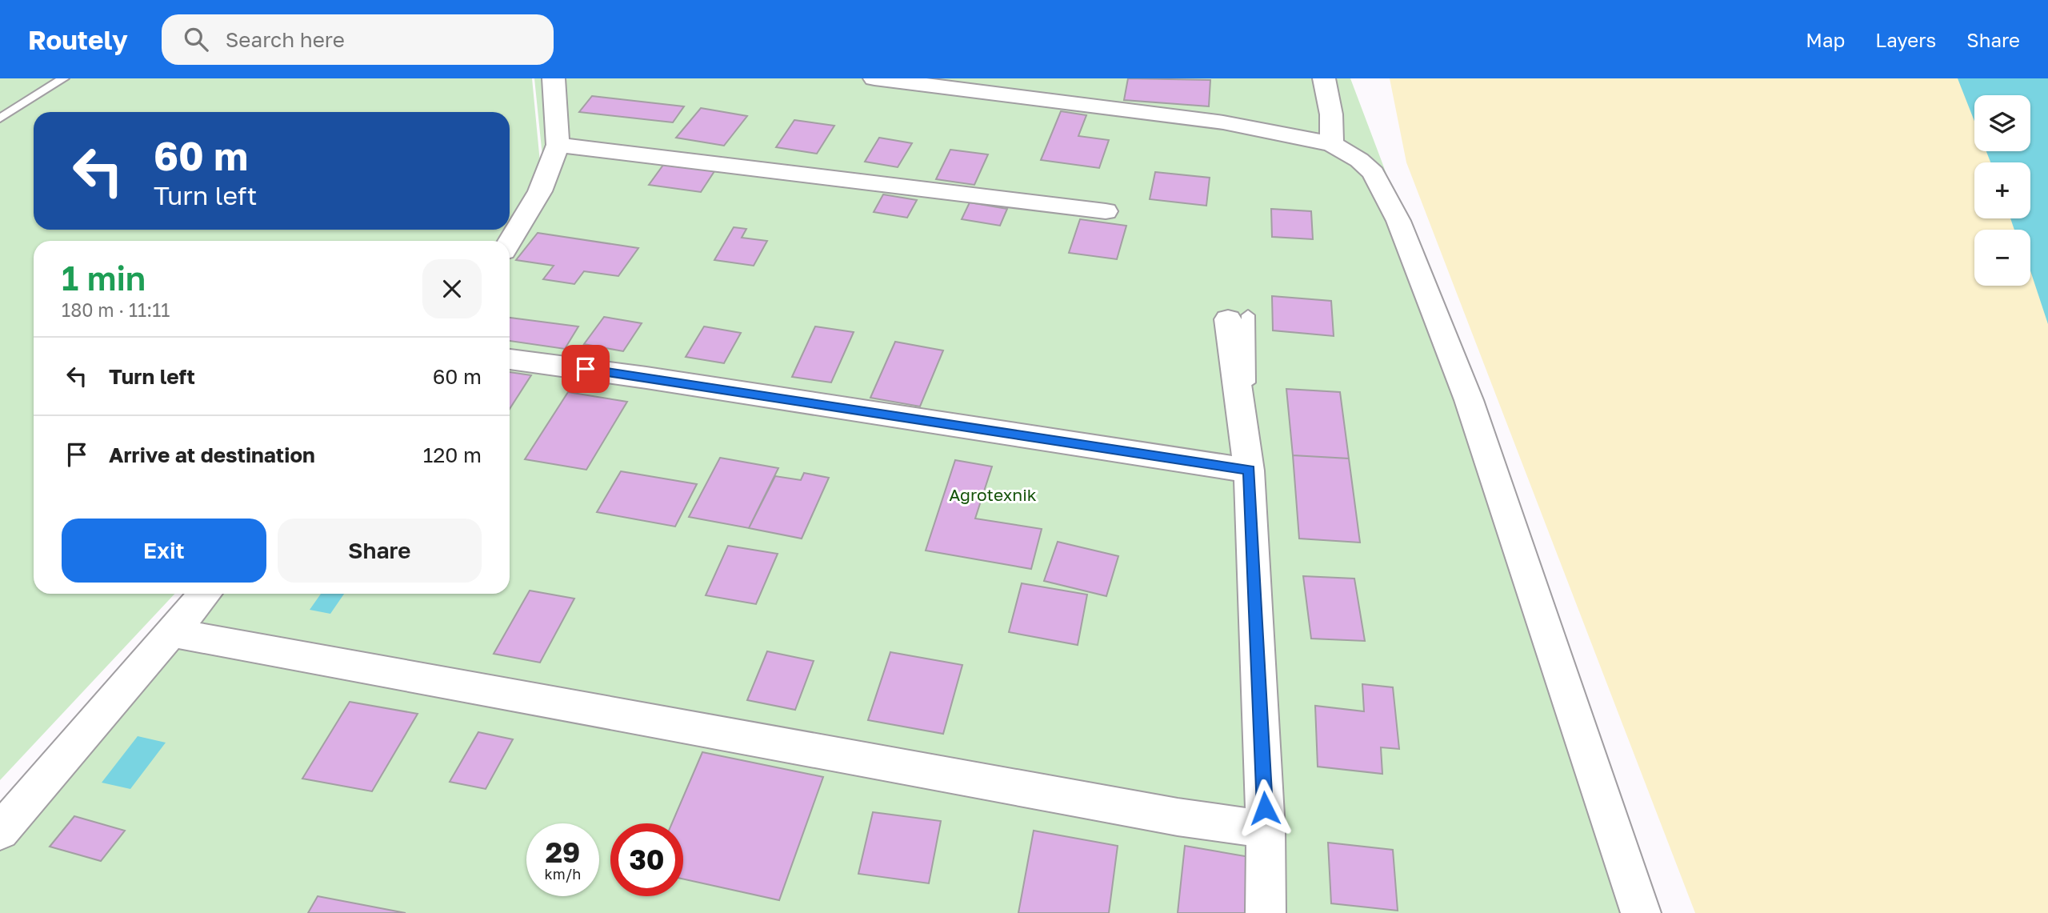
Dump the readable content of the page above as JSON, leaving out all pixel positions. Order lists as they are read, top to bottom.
{
  "parks": ["Agrotexnik"],
  "page": {
    "header": "Routely",
    "search": "Search here",
    "nav": ["Map", "Layers", "Share"],
    "map_buttons": ["+", "−"],
    "turn": ["60 m", "Turn left"],
    "heading": ["1 min", "180 m · 11:11"],
    "list": [
      {
        "name": "Turn left",
        "value": "60 m"
      },
      {
        "name": "Arrive at destination",
        "value": "120 m"
      }
    ],
    "buttons": ["Exit", "Share"],
    "speed": "29 km/h",
    "limit": "30"
  }
}
